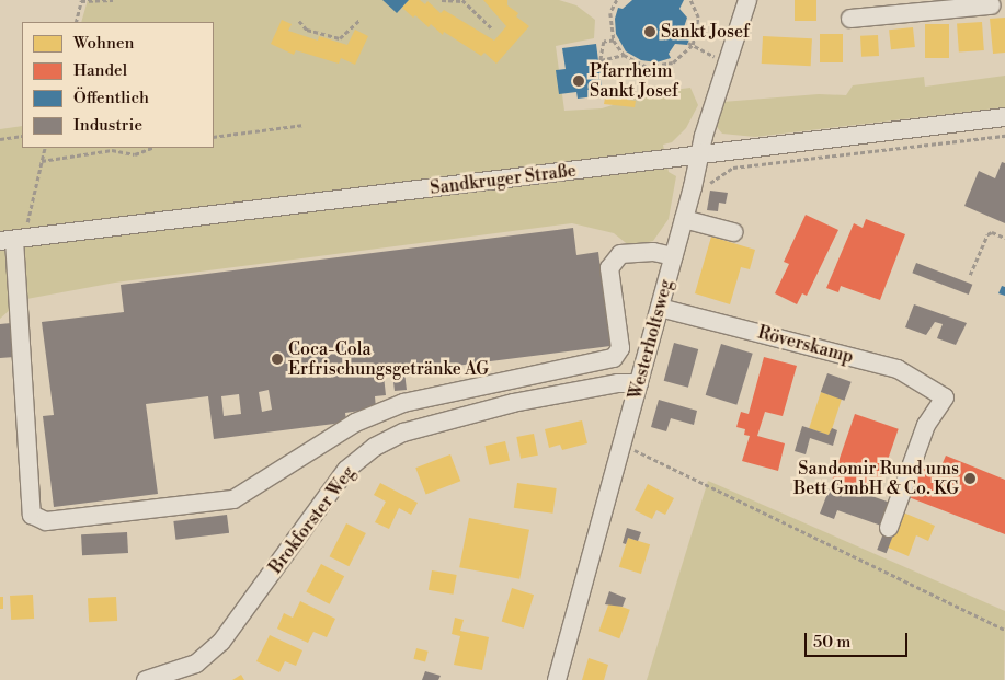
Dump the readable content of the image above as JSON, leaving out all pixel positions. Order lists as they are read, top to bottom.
{
  "streets": {
    "street": [
      "Sandkruger Straße",
      "Westerholtsweg",
      "Röverskamp",
      "Brokforster Weg"
    ]
  },
  "crossings": [
    ["Sandkruger Straße", "Westerholtsweg"],
    ["Westerholtsweg", "Röverskamp"],
    ["Westerholtsweg", "Brokforster Weg"]
  ],
  "places": [
    "Sankt Josef",
    "Pfarrheim Sankt Josef",
    "Coca-Cola Erfrischungsgetränke AG",
    "Sandomir Rund ums Bett GmbH & Co. KG"
  ],
  "legend": [
    "Wohnen",
    "Handel",
    "Öffentlich",
    "Industrie"
  ],
  "scale_bar": "50 m"
}
